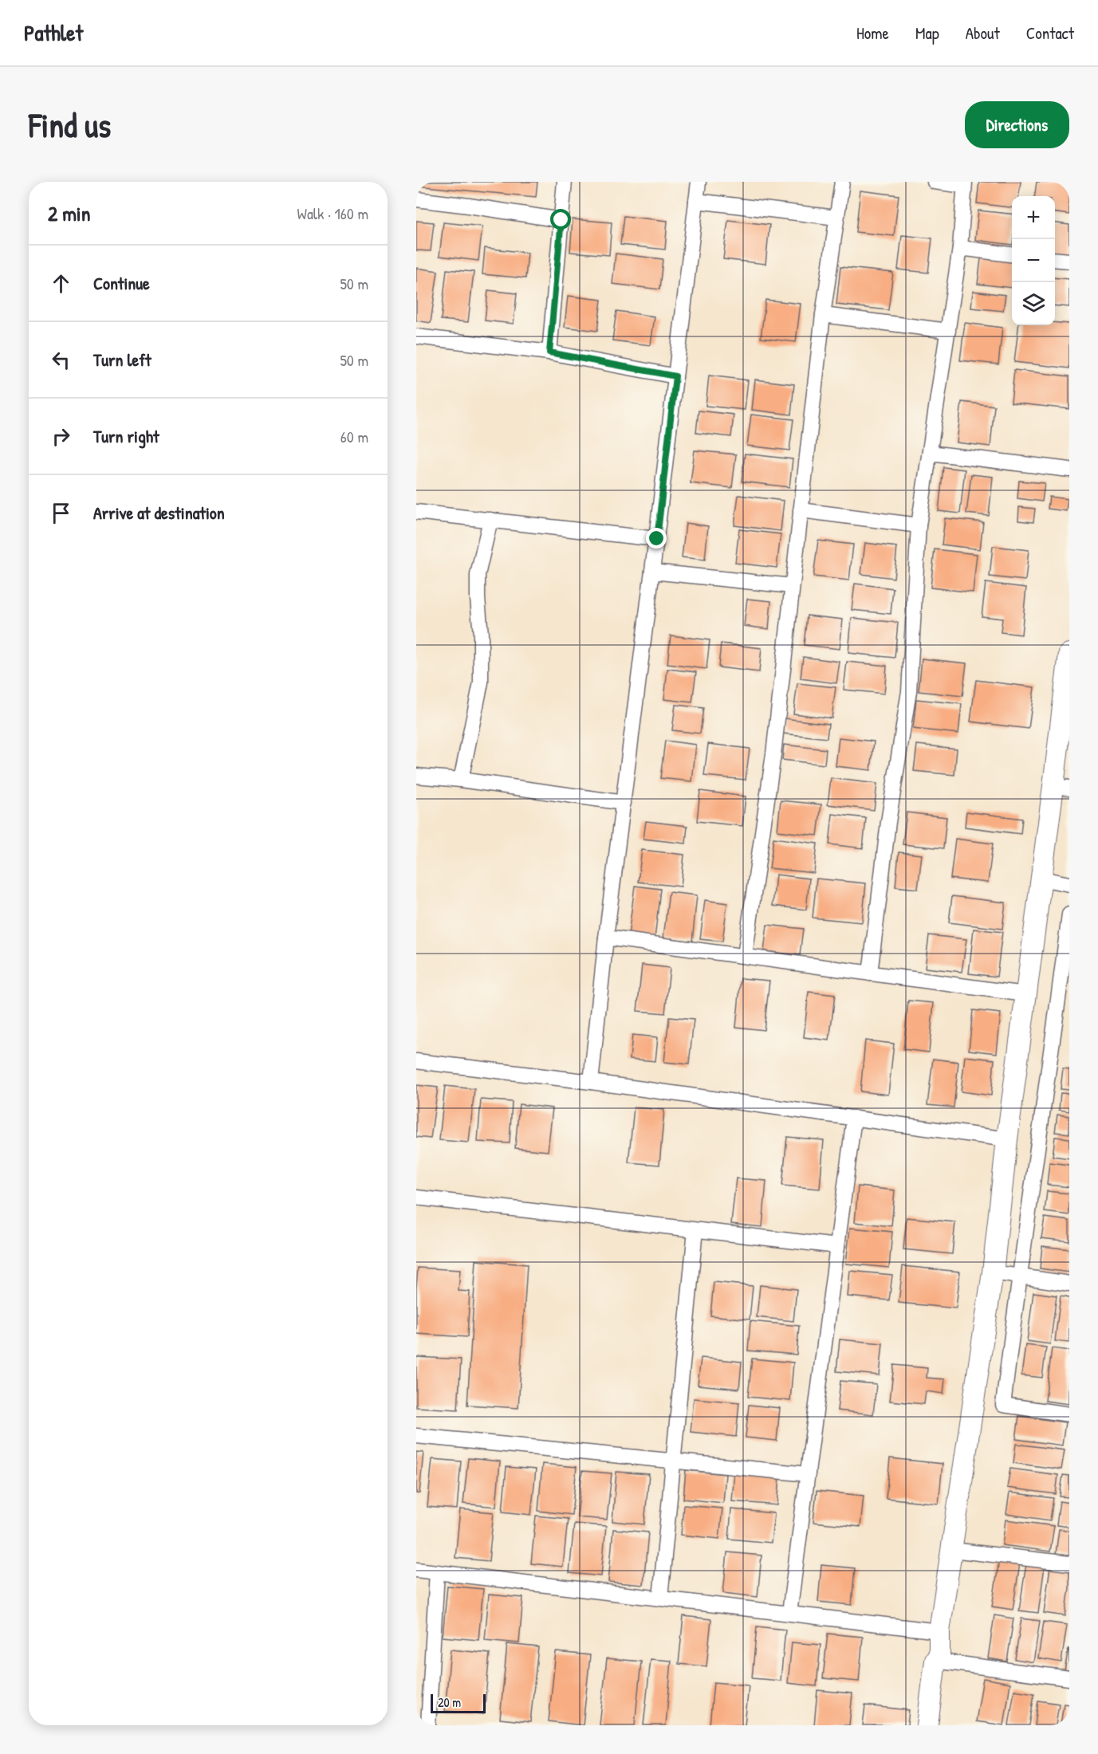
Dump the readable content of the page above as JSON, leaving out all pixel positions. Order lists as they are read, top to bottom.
{
  "scale_bar": "20 m",
  "page": {
    "header": "Pathlet",
    "nav": [
      "Home",
      "Map",
      "About",
      "Contact"
    ],
    "buttons": "Directions",
    "title": "Find us",
    "heading": ["2 min", "Walk · 160 m"],
    "map_buttons": ["+", "−"],
    "list": [
      ["Continue", "50 m"],
      ["Turn left", "50 m"],
      ["Turn right", "60 m"],
      "Arrive at destination"
    ],
    "scale": "20 m"
  }
}
